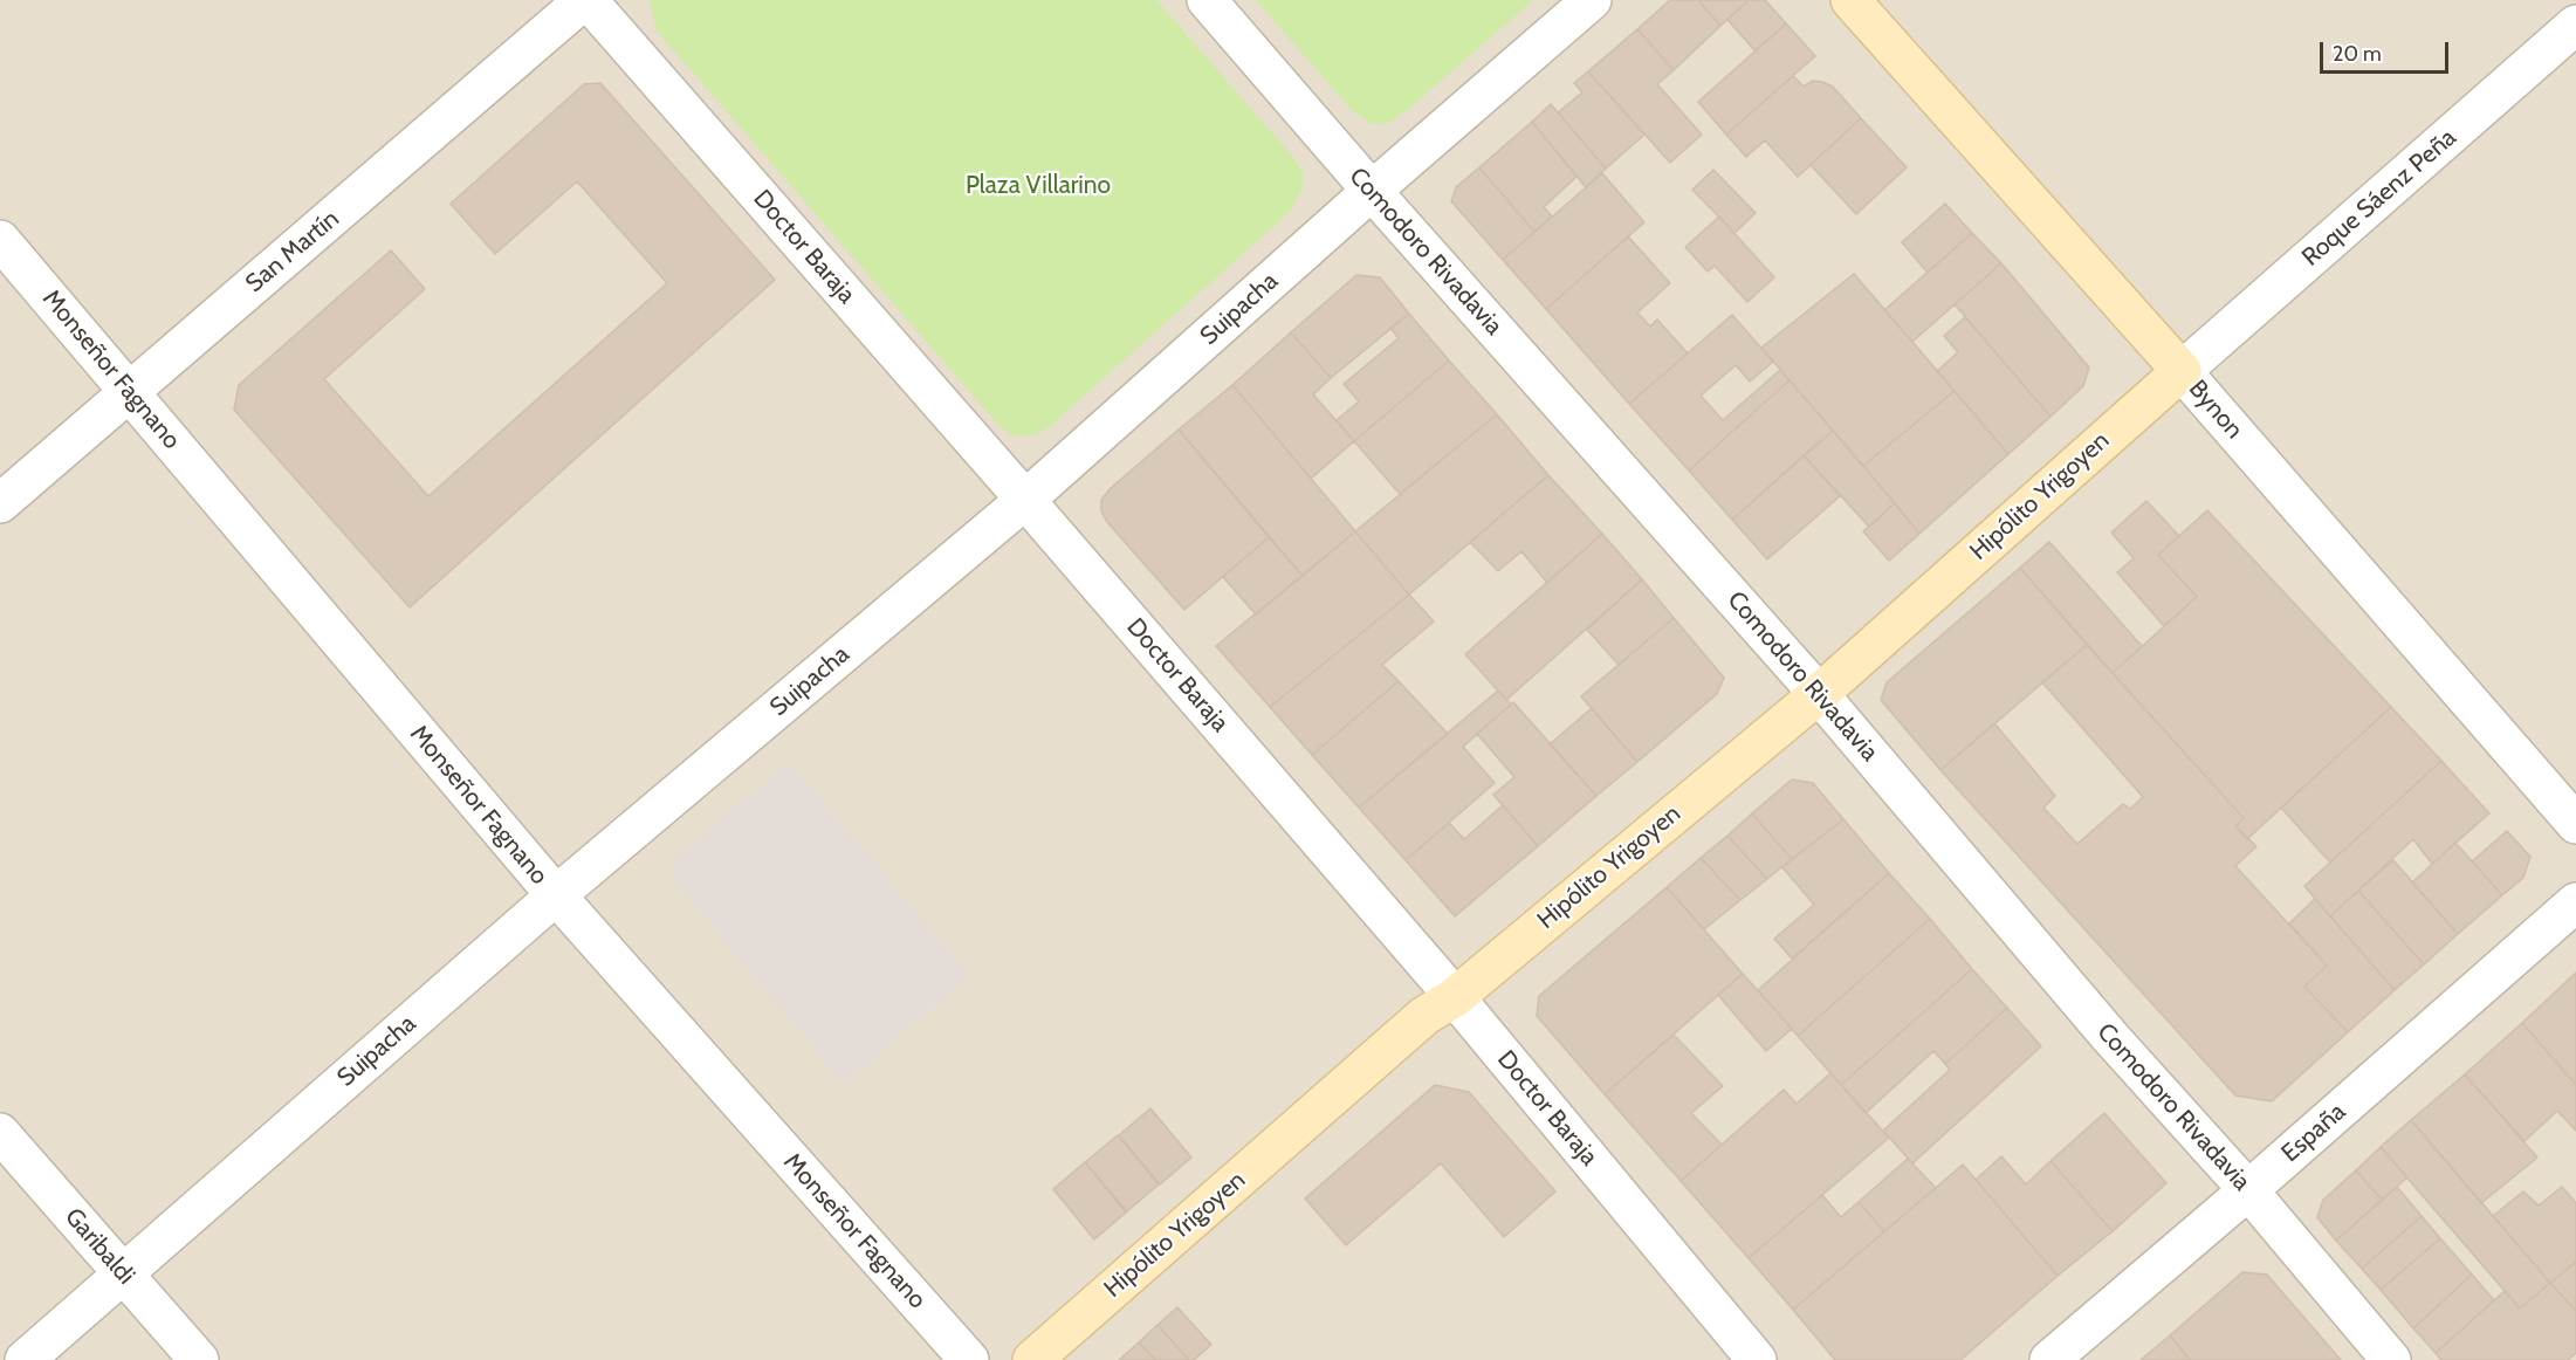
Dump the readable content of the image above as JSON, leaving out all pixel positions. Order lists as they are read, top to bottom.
{
  "streets": {
    "main road": ["Bynon", "Hipólito Yrigoyen"],
    "street": [
      "Roque Sáenz Peña",
      "Doctor Baraja",
      "San Martín",
      "Comodoro Rivadavia",
      "Suipacha",
      "Monseñor Fagnano",
      "España",
      "Garibaldi"
    ]
  },
  "crossings": [
    ["Roque Sáenz Peña", "Bynon"],
    ["Roque Sáenz Peña", "Hipólito Yrigoyen"],
    ["Doctor Baraja", "San Martín"],
    ["Doctor Baraja", "Suipacha"],
    ["Doctor Baraja", "Hipólito Yrigoyen"],
    ["San Martín", "Monseñor Fagnano"],
    ["Comodoro Rivadavia", "Suipacha"],
    ["Comodoro Rivadavia", "Hipólito Yrigoyen"],
    ["Comodoro Rivadavia", "España"],
    ["Suipacha", "Monseñor Fagnano"],
    ["Suipacha", "Garibaldi"],
    ["Bynon", "Hipólito Yrigoyen"]
  ],
  "parks": ["Plaza Villarino"],
  "scale_bar": "20 m"
}
